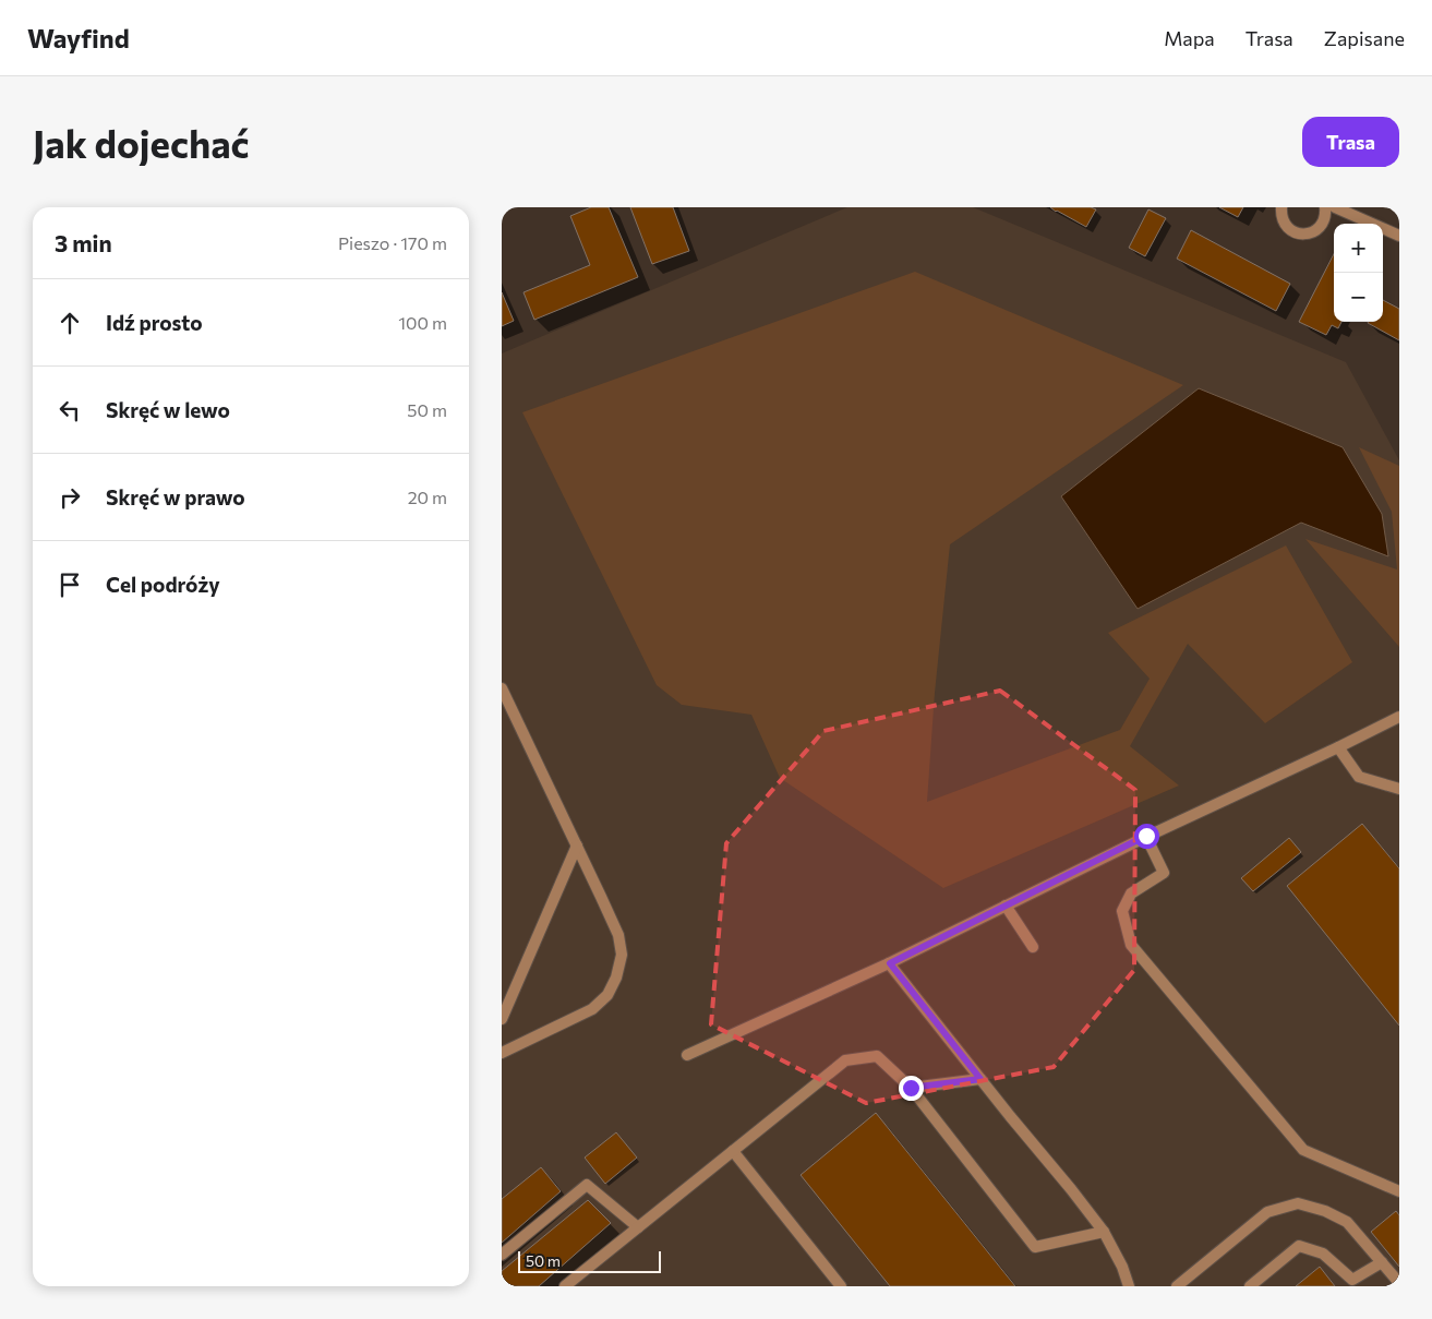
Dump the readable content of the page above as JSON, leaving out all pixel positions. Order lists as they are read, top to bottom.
{
  "scale_bar": "50 m",
  "page": {
    "header": "Wayfind",
    "nav": ["Mapa", "Trasa", "Zapisane"],
    "buttons": "Trasa",
    "title": "Jak dojechać",
    "heading": ["3 min", "Pieszo · 170 m"],
    "map_buttons": ["+", "−"],
    "list": [
      ["Idź prosto", "100 m"],
      ["Skręć w lewo", "50 m"],
      ["Skręć w prawo", "20 m"],
      "Cel podróży"
    ],
    "scale": "50 m"
  }
}
